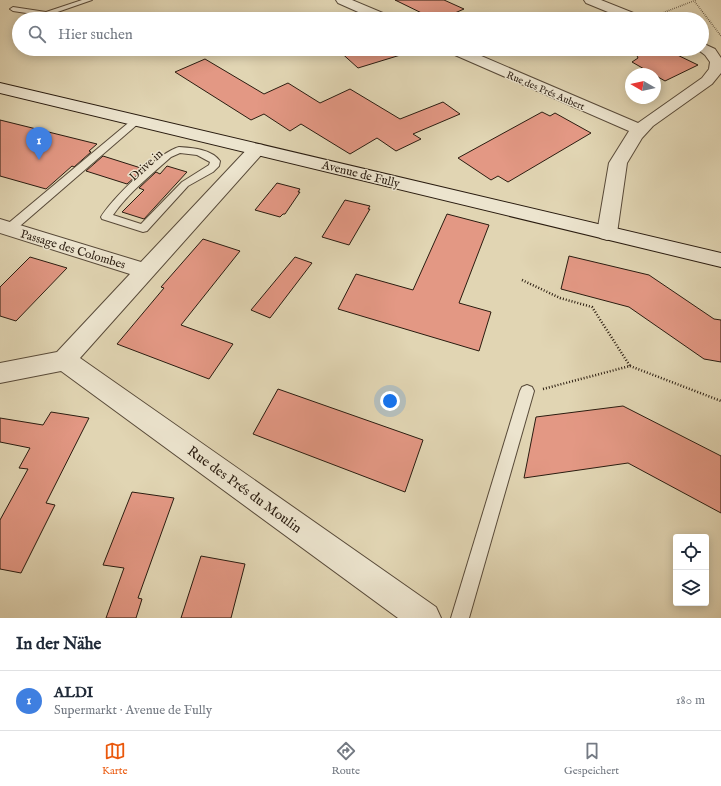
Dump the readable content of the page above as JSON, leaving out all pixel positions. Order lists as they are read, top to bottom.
{
  "streets": {
    "street": [
      "Rue des Prés Aubert",
      "Avenue de Fully",
      "Passage des Colombes",
      "Rue des Prés du Moulin"
    ]
  },
  "north": "left",
  "page": {
    "search": "Hier suchen",
    "pins": "1",
    "heading": "In der Nähe",
    "list": [
      {
        "mark": "1",
        "name": "ALDI",
        "note": "Supermarkt · Avenue de Fully",
        "value": "180 m"
      }
    ],
    "nav": ["Karte", "Route", "Gespeichert"]
  }
}
